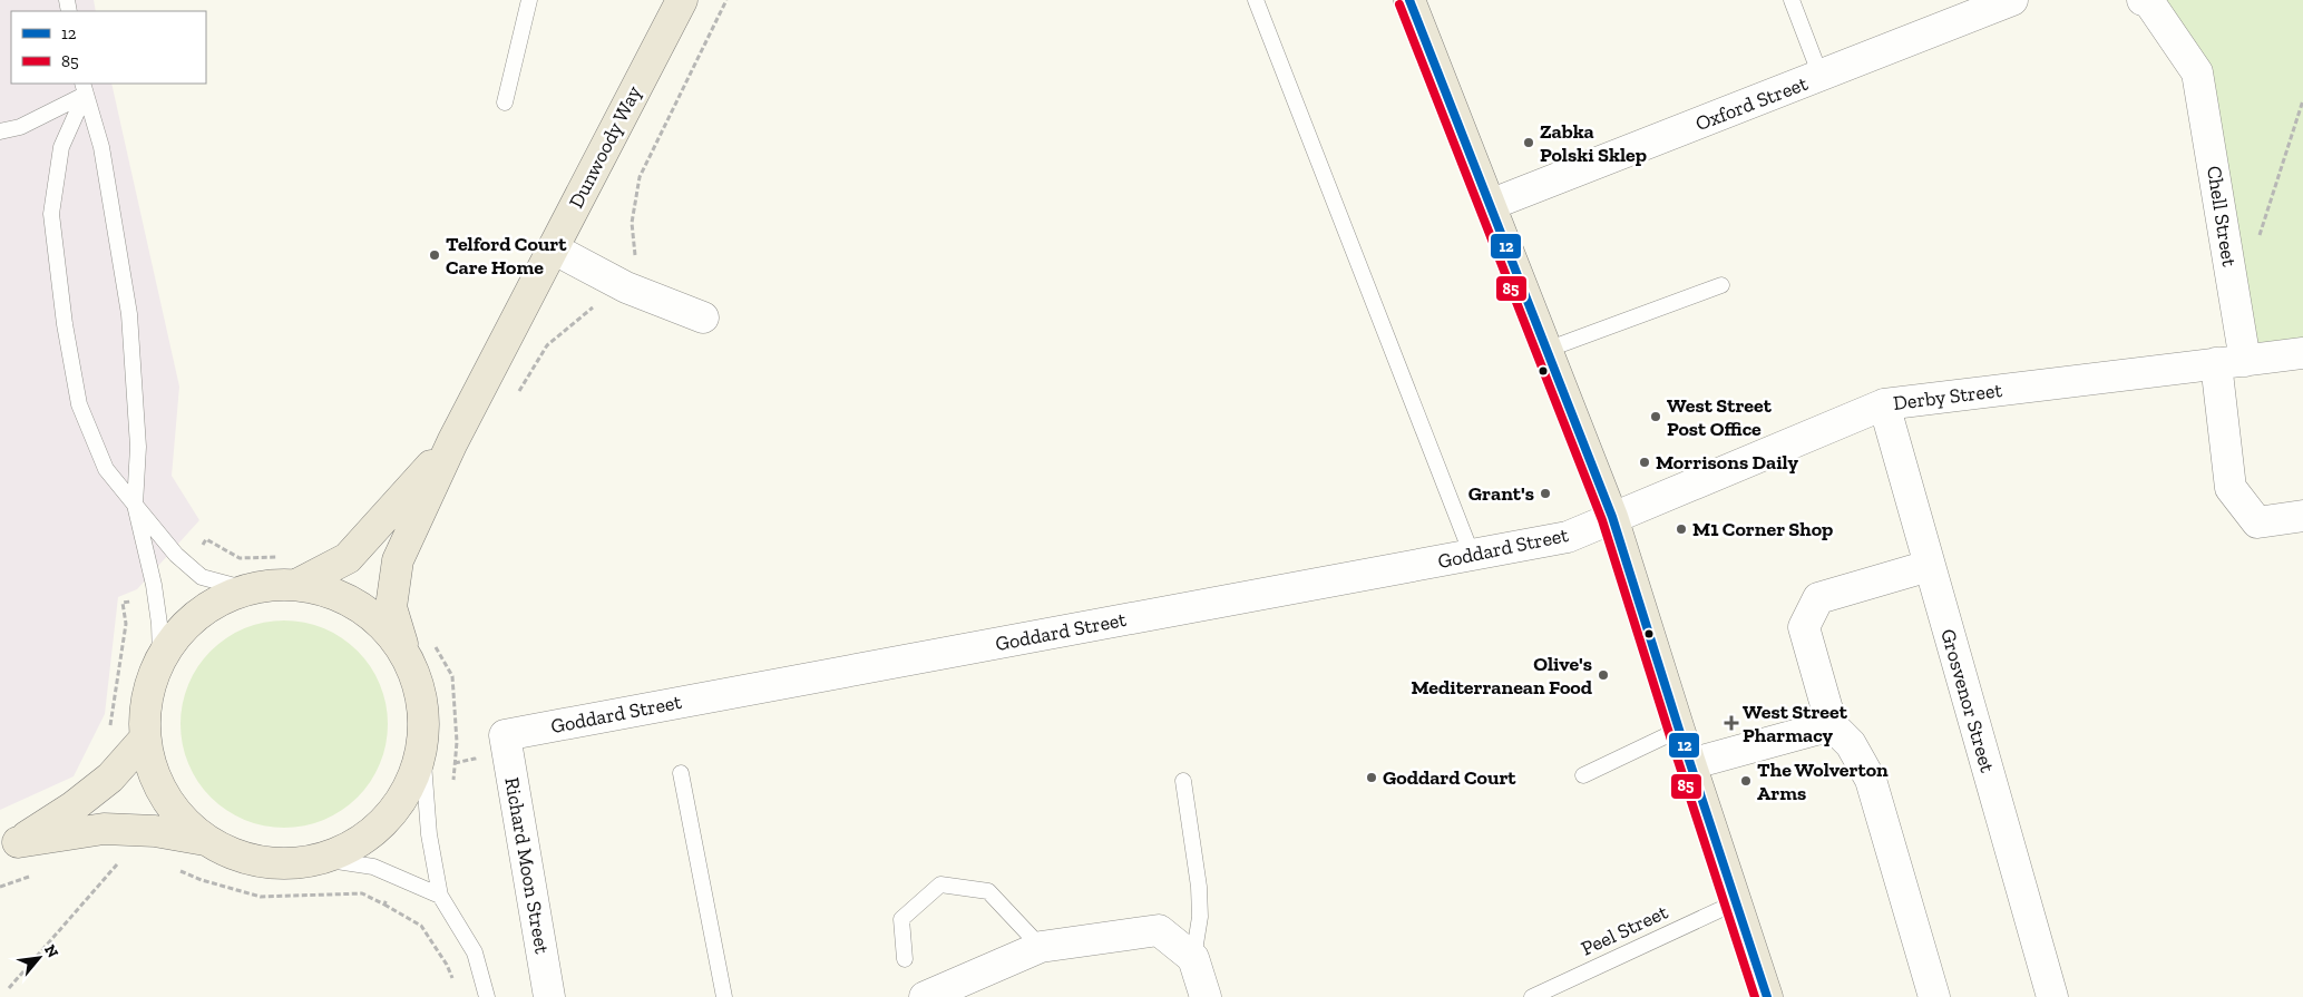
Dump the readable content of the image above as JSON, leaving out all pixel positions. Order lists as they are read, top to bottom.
{
  "streets": {
    "main road": ["Dunwoody Way"],
    "street": [
      "Oxford Street",
      "Chell Street",
      "Derby Street",
      "Goddard Street",
      "Grosvenor Street",
      "Richard Moon Street"
    ],
    "lane": ["Peel Street"]
  },
  "crossings": [
    ["Chell Street", "Derby Street"],
    ["Derby Street", "Goddard Street"],
    ["Derby Street", "Grosvenor Street"],
    ["Goddard Street", "Richard Moon Street"]
  ],
  "places": {
    "other": [
      "Zabka Polski Sklep",
      "Telford Court Care Home",
      "West Street Post Office",
      "Morrisons Daily",
      "Grant's",
      "M1 Corner Shop",
      "Olive's Mediterranean Food",
      "Goddard Court",
      "The Wolverton Arms"
    ],
    "health": ["West Street Pharmacy"]
  },
  "lines": ["transit line 12", "transit line 85"],
  "legend": ["12", "85"],
  "north": "top right"
}
